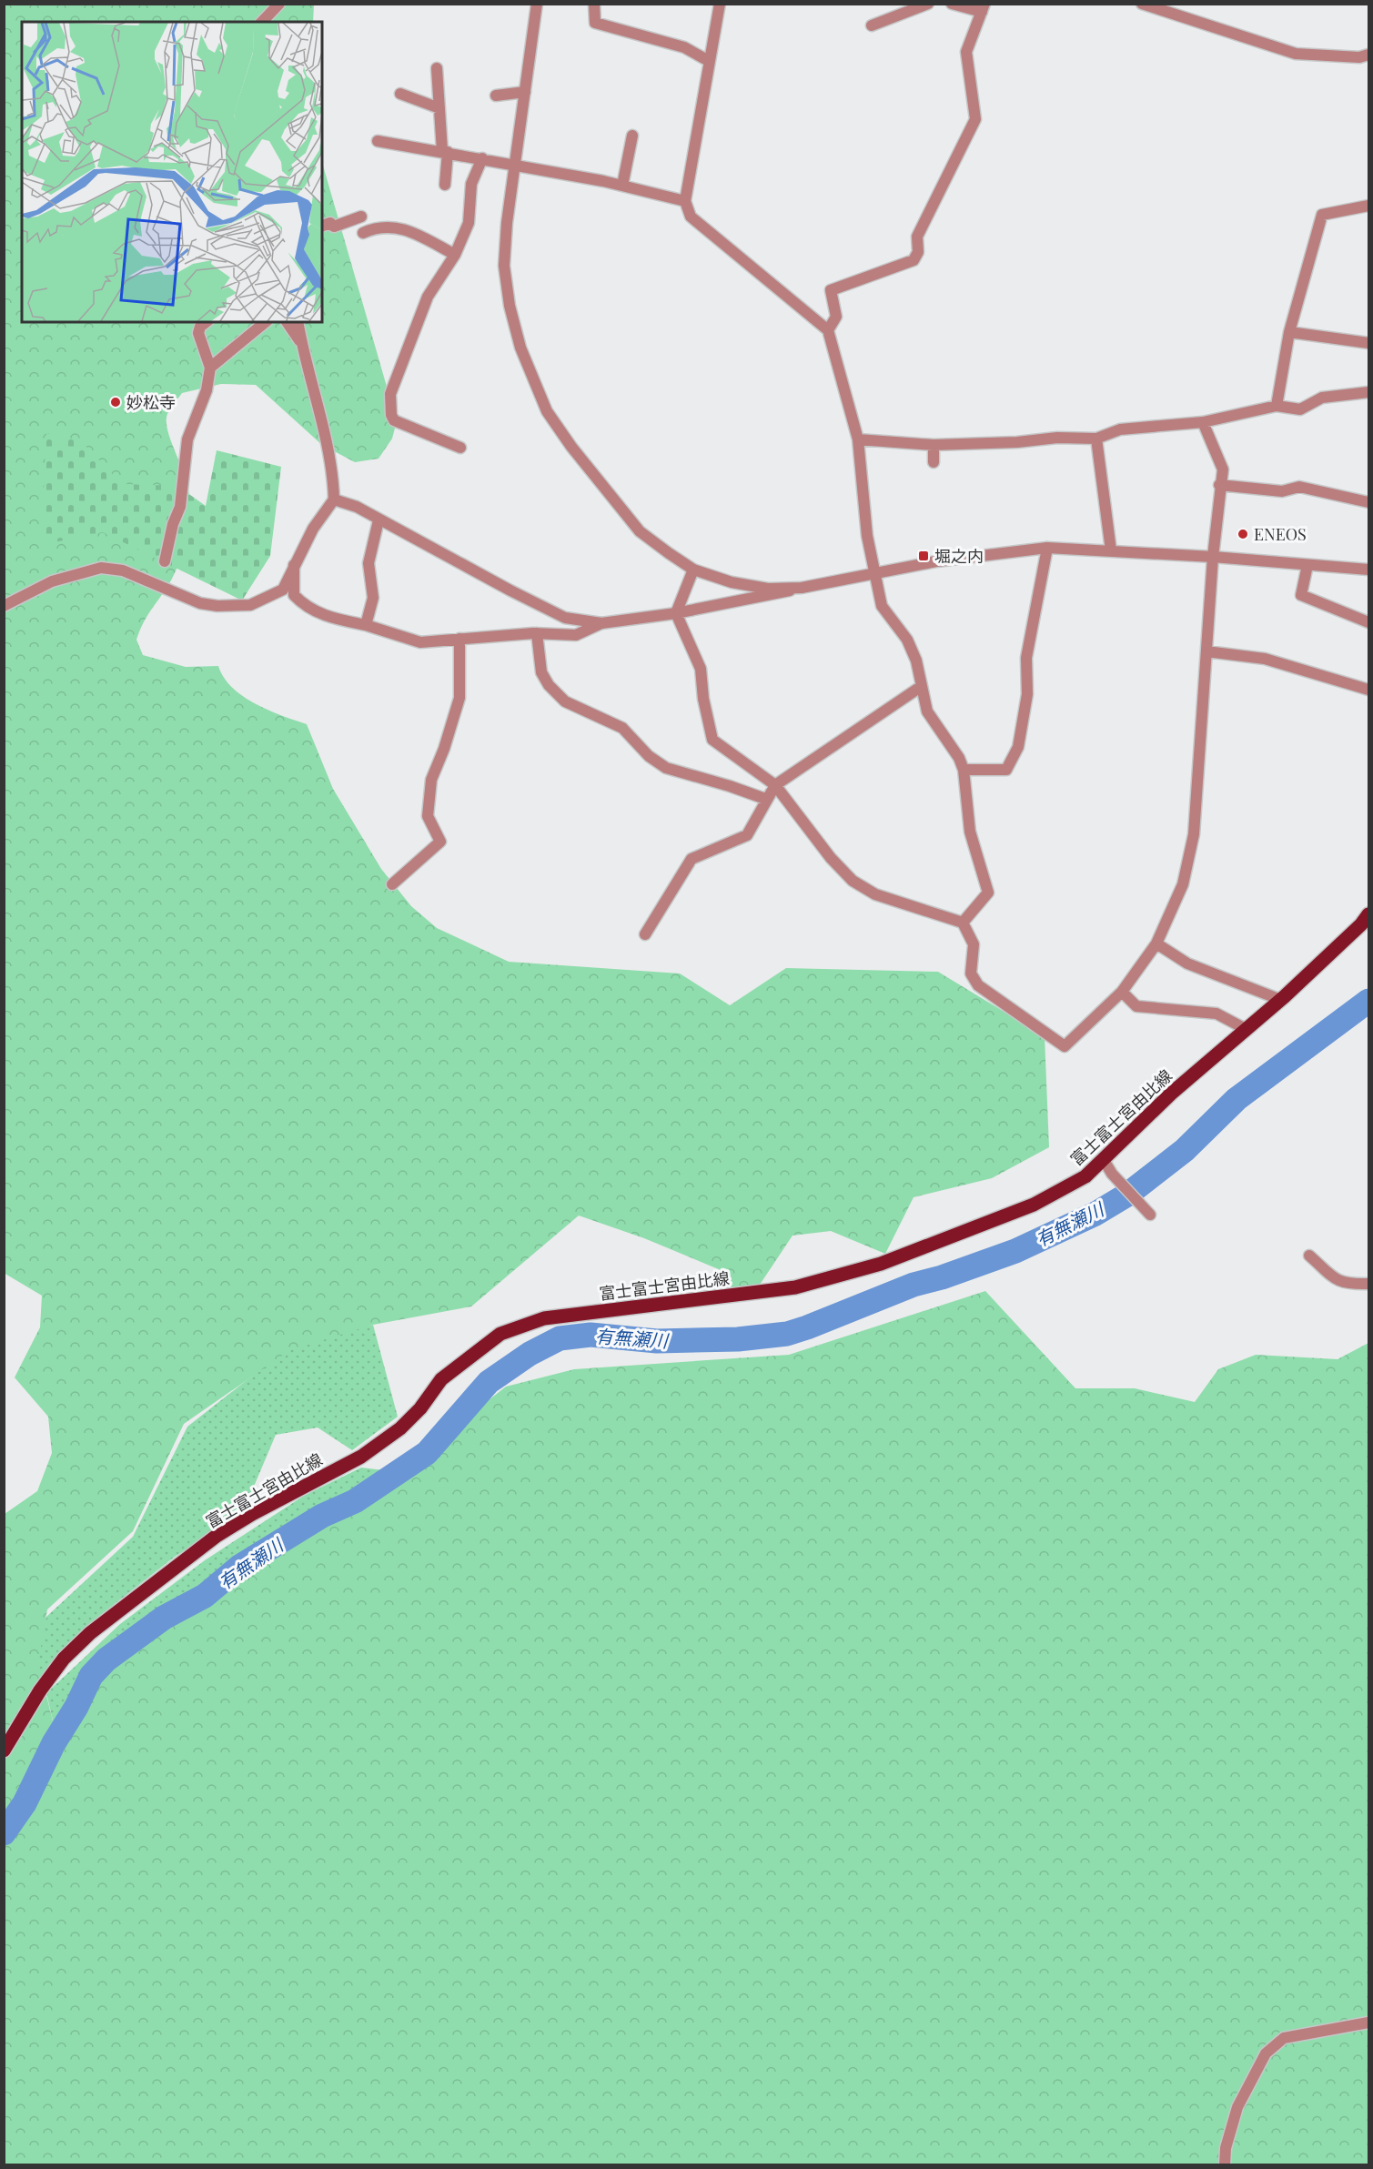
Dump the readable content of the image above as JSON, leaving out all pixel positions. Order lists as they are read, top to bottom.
{
  "streets": {
    "main road": ["富士富士宮由比線"]
  },
  "water": ["有無瀬川"],
  "places": {
    "other": ["妙松寺", "ENEOS"],
    "transit": ["堀之内"]
  }
}
